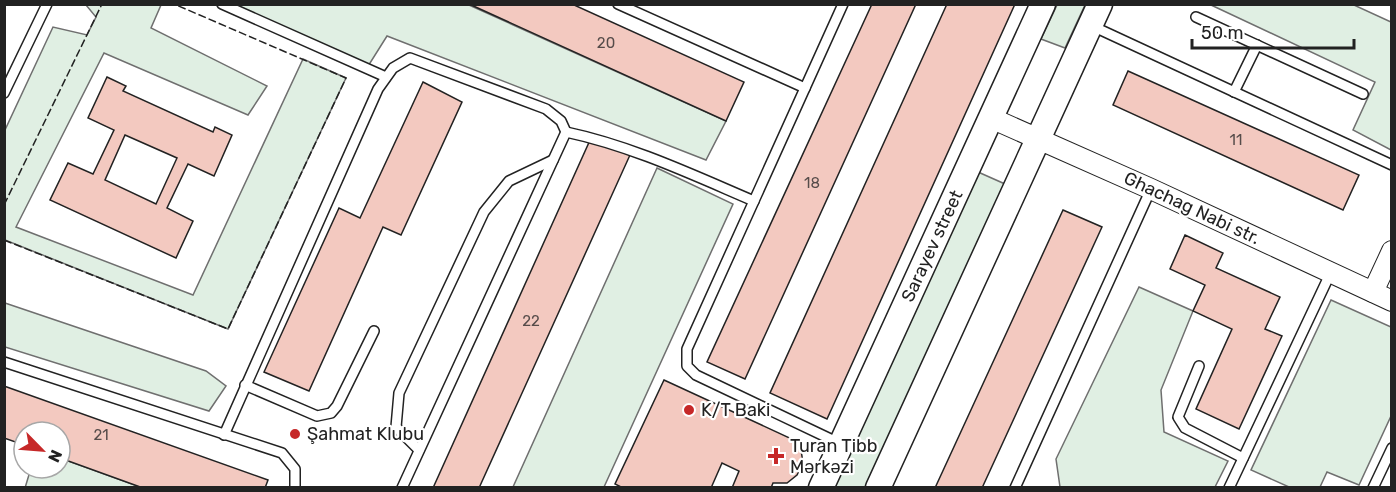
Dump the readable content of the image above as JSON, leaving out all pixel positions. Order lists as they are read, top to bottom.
{
  "streets": {
    "street": ["Ghachag Nabi str.", "Sarayev street"]
  },
  "crossings": [
    ["Ghachag Nabi str.", "Sarayev street"]
  ],
  "places": {
    "other": ["K/T Baki", "Şahmat Klubu"],
    "health": ["Turan Tibb Mərkəzi"]
  },
  "house_numbers": [
    "20",
    "11",
    "18",
    "22",
    "21"
  ],
  "scale_bar": "50 m",
  "north": "bottom right"
}
